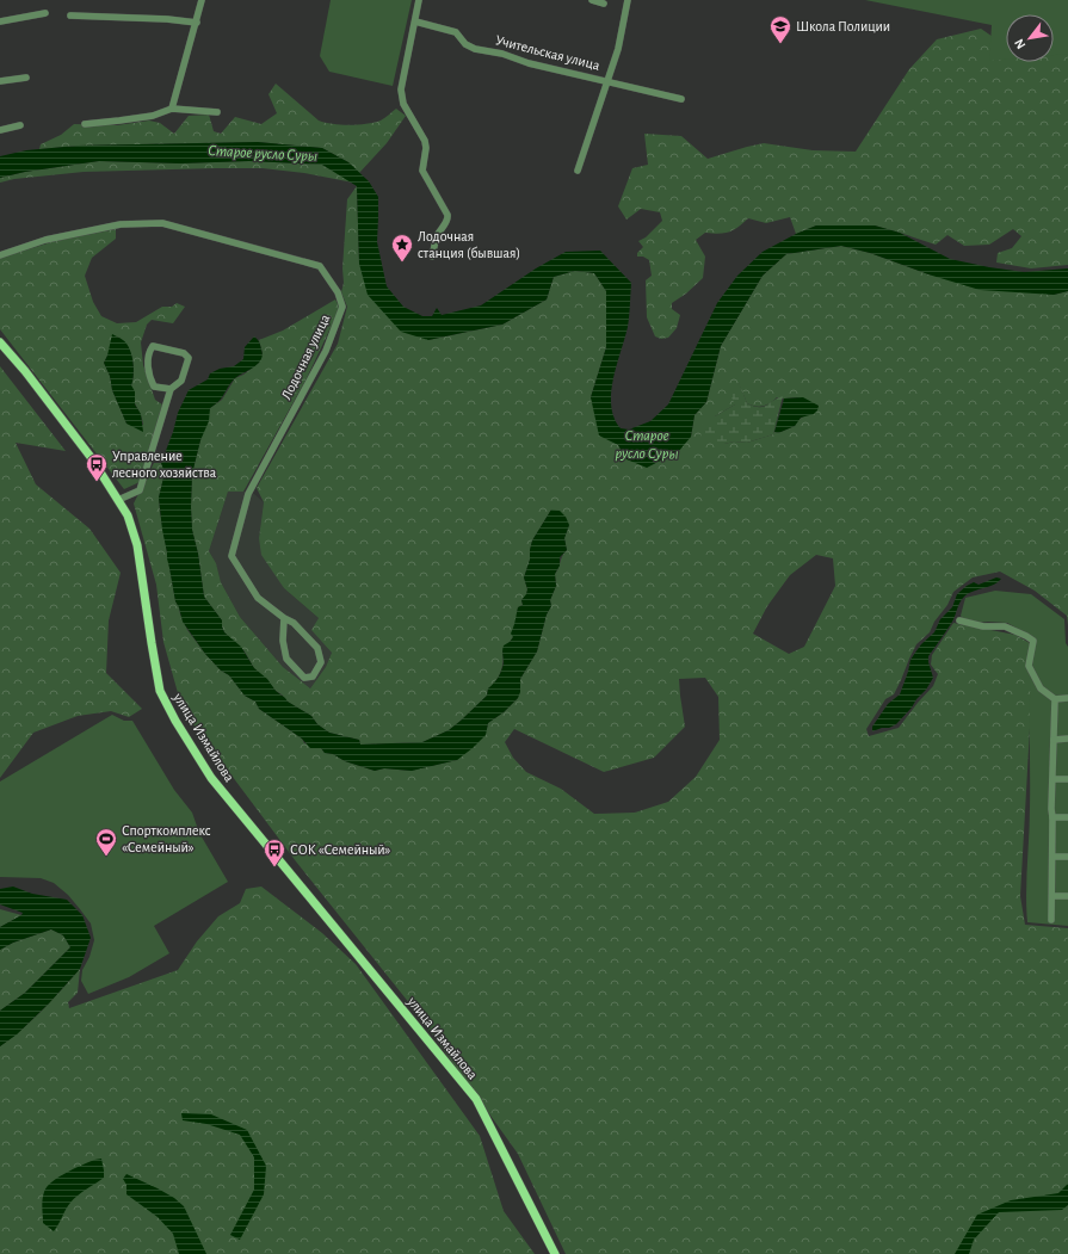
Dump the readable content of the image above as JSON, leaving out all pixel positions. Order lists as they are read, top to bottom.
{
  "streets": {
    "main road": ["улица Измайлова"],
    "street": ["Учительская улица", "Лодочная улица"]
  },
  "water": ["Старое русло Суры"],
  "places": {
    "school or university": ["Школа Полиции"],
    "place": ["Лодочная станция (бывшая)"],
    "bus stop": ["Управление лесного хозяйства", "СОК «Семейный»"],
    "sports": ["Спорткомплекс «Семейный»"]
  },
  "north": "bottom left"
}
